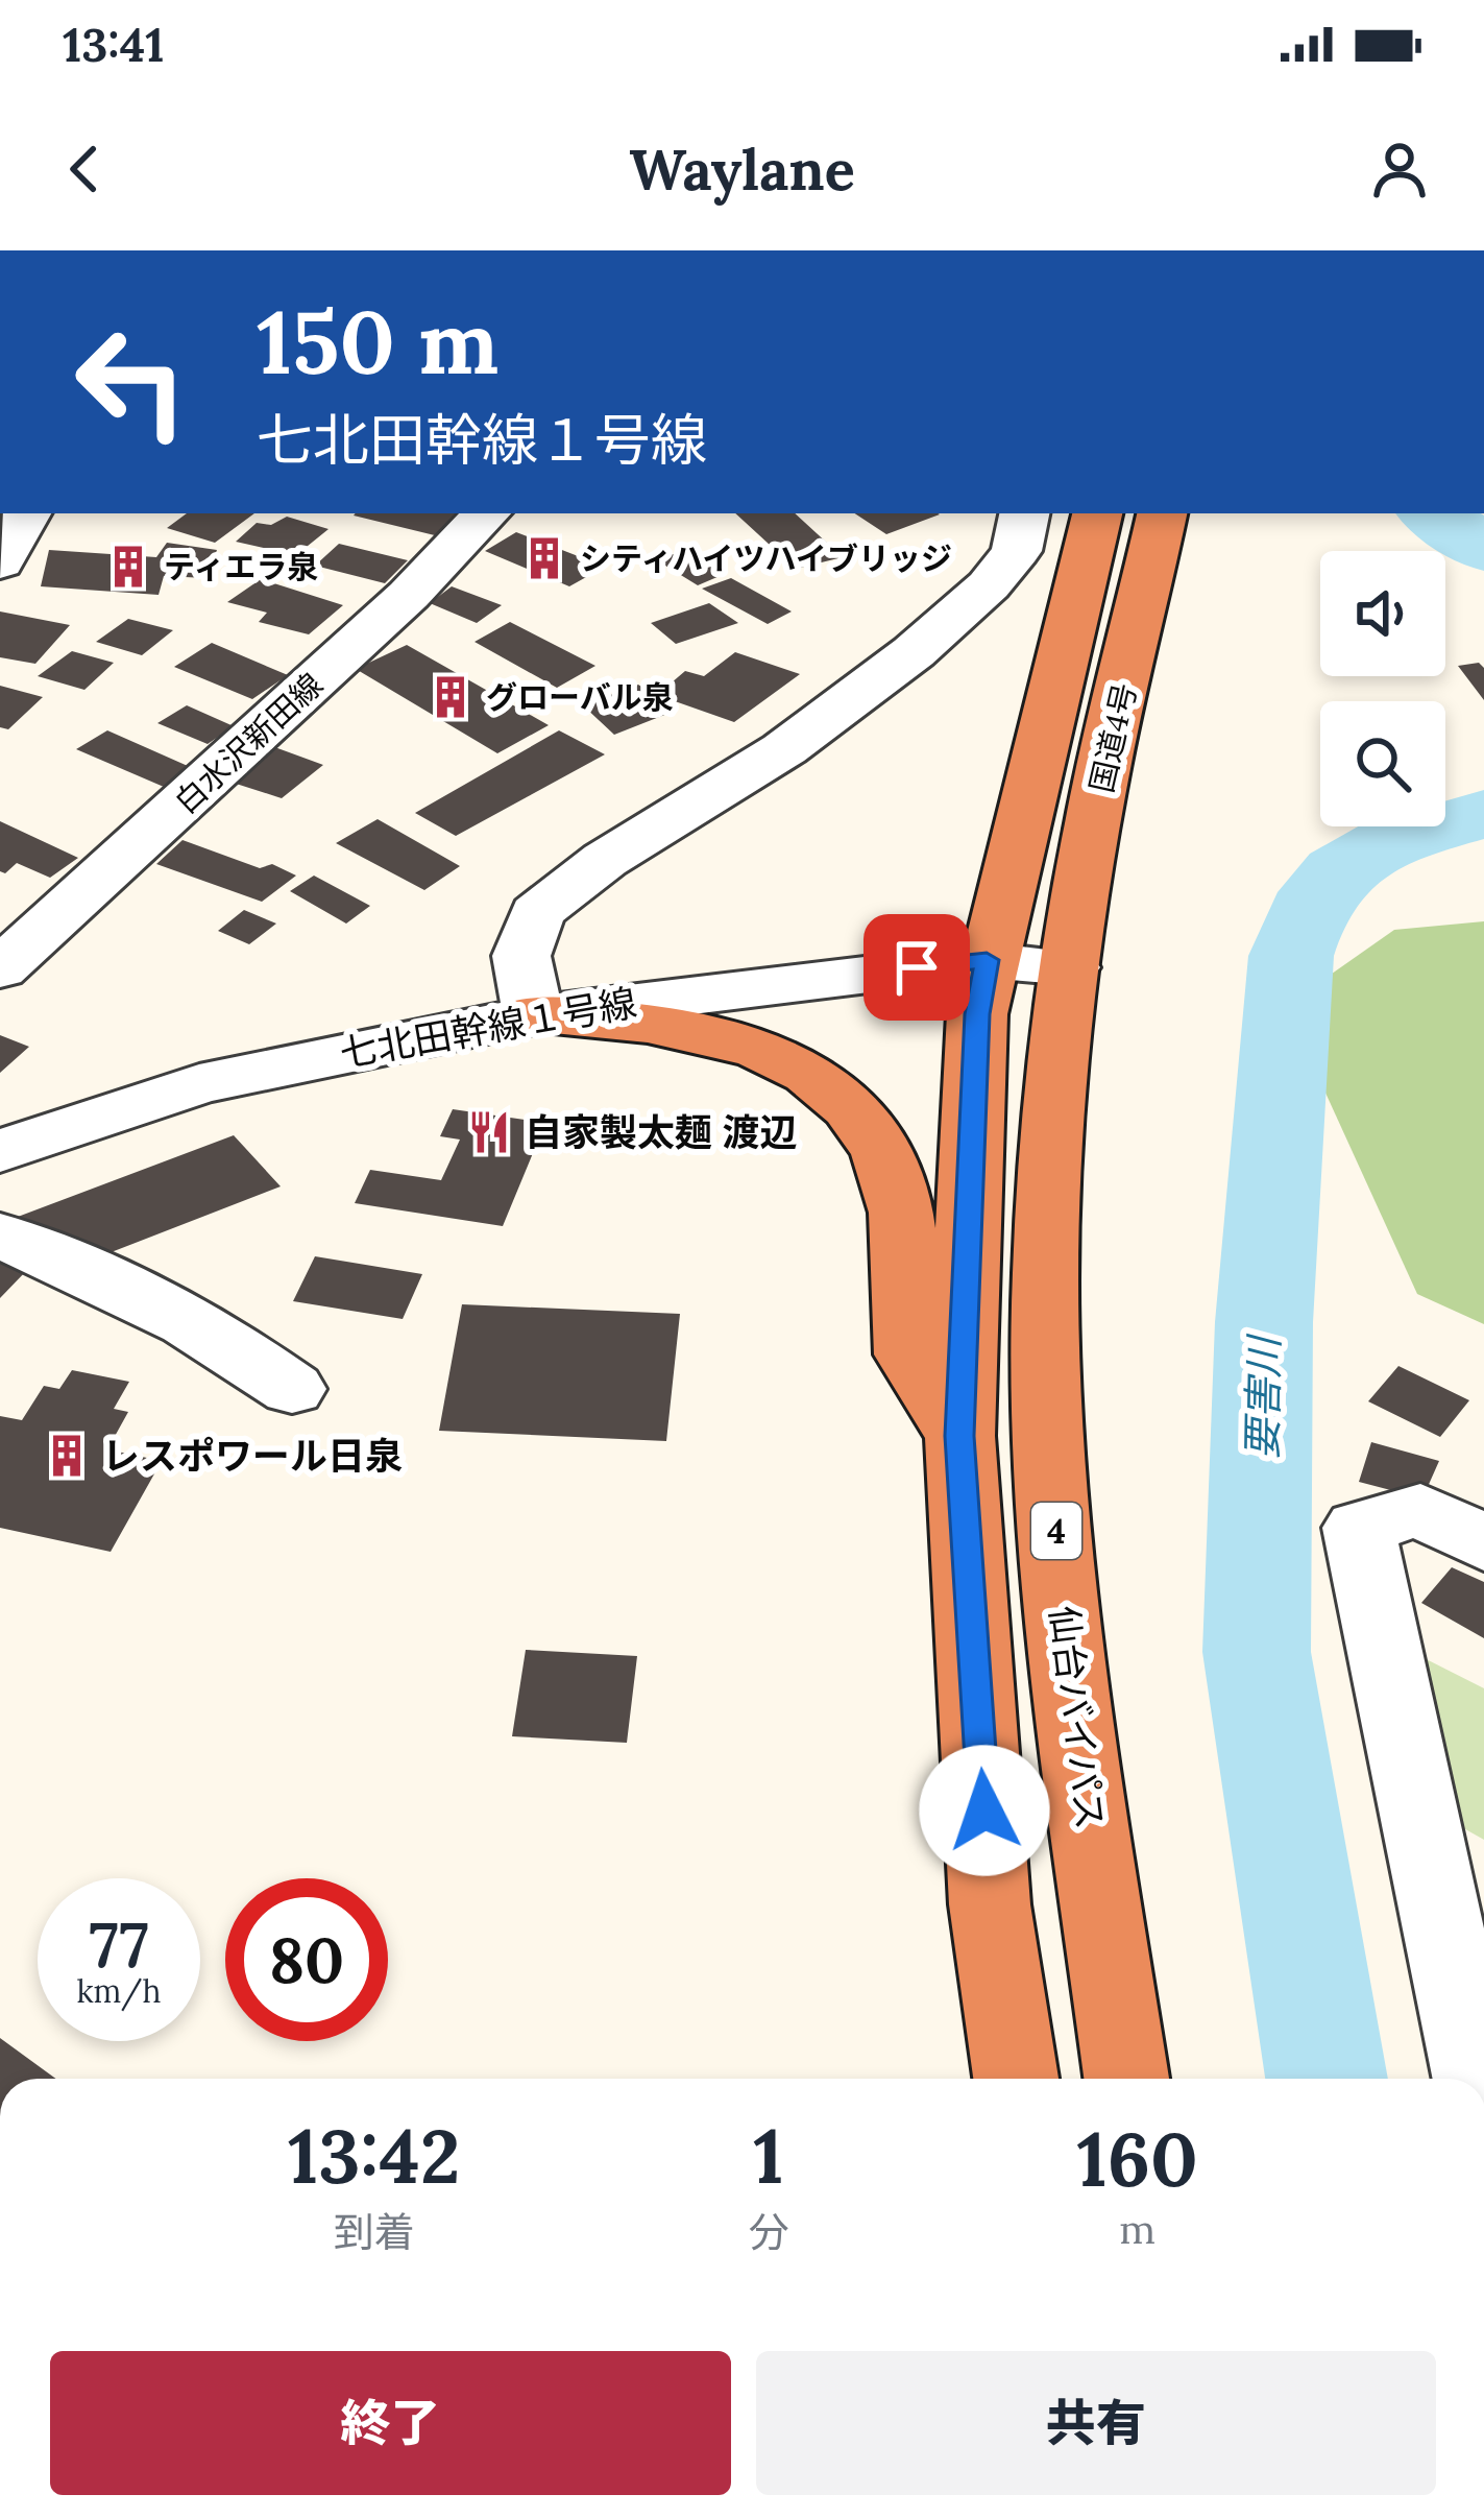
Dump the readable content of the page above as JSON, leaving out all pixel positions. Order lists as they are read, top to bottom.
{
  "streets": {
    "highway": ["国道4号", "4", "仙台バイパス"],
    "street": ["白水沢新田線", "七北田幹線１号線"]
  },
  "crossings": [
    ["国道4号", "七北田幹線１号線"],
    ["国道4号", "仙台バイパス"],
    ["七北田幹線１号線", "仙台バイパス"]
  ],
  "water": ["要害川"],
  "places": {
    "building": [
      "シティハイツハイブリッジ",
      "ティエラ泉",
      "グローバル泉",
      "レスポワール日泉"
    ],
    "restaurant": ["自家製太麺 渡辺"]
  },
  "page": {
    "status": "13:41",
    "header": "Waylane",
    "turn": ["150 m", "七北田幹線１号線"],
    "speed": "77 km/h",
    "limit": "80",
    "eta": [
      "13:42",
      "到着",
      "1",
      "分",
      "160",
      "m"
    ],
    "buttons": ["終了", "共有"]
  }
}
